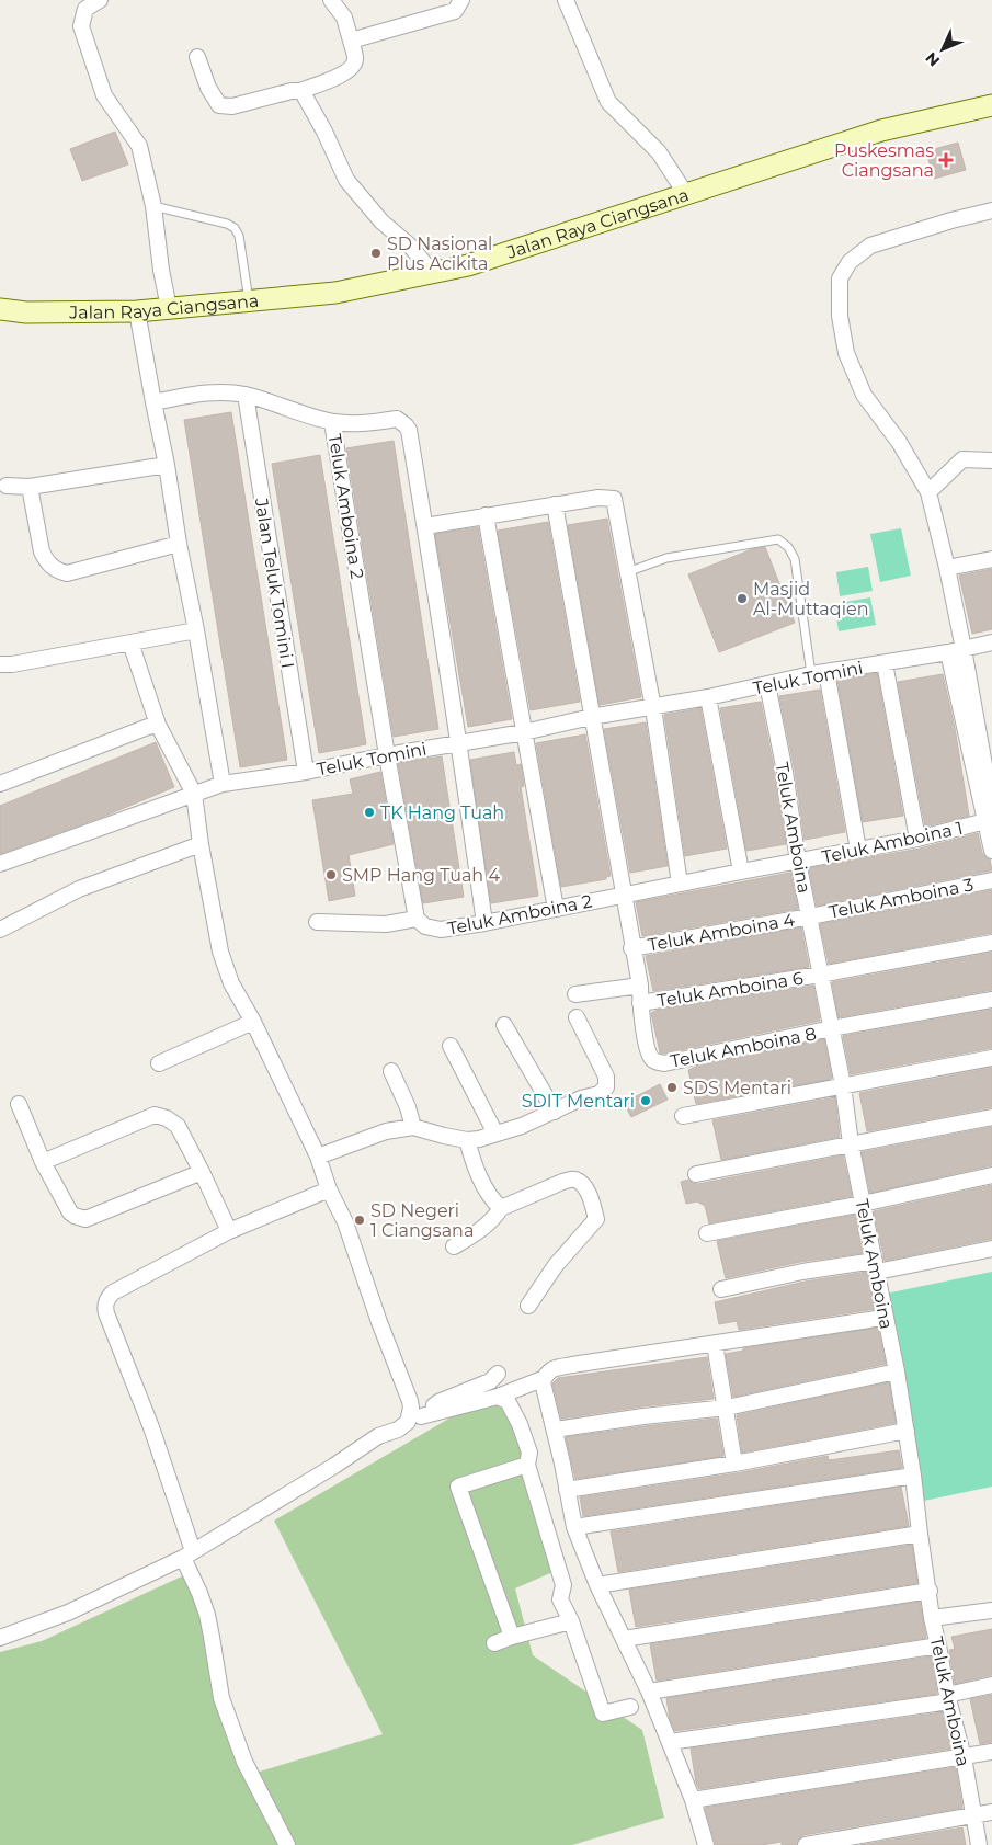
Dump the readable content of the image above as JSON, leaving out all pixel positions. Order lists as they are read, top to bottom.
{
  "streets": {
    "main road": ["Jalan Raya Ciangsana"],
    "street": [
      "Teluk Amboina 2",
      "Jalan Teluk Tomini I",
      "Teluk Tomini",
      "Teluk Amboina",
      "Teluk Amboina 1",
      "Teluk Amboina 3",
      "Teluk Amboina 4",
      "Teluk Amboina 6",
      "Teluk Amboina 8"
    ]
  },
  "crossings": [
    ["Teluk Amboina 2", "Teluk Tomini"],
    ["Teluk Amboina 2", "Teluk Amboina"],
    ["Teluk Amboina 2", "Teluk Amboina 1"],
    ["Jalan Teluk Tomini I", "Teluk Tomini"],
    ["Teluk Tomini", "Teluk Amboina"],
    ["Teluk Amboina", "Teluk Amboina 1"],
    ["Teluk Amboina", "Teluk Amboina 3"],
    ["Teluk Amboina", "Teluk Amboina 4"],
    ["Teluk Amboina", "Teluk Amboina 6"],
    ["Teluk Amboina", "Teluk Amboina 8"],
    ["Teluk Amboina 3", "Teluk Amboina 4"],
    ["Teluk Amboina 6", "Teluk Amboina 8"]
  ],
  "places": {
    "health": ["Puskesmas Ciangsana"],
    "other": [
      "SD Nasional Plus Acikita",
      "Masjid Al-Muttaqien",
      "TK Hang Tuah",
      "SMP Hang Tuah 4",
      "SDS Mentari",
      "SDIT Mentari",
      "SD Negeri 1 Ciangsana"
    ]
  },
  "north": "bottom left"
}
